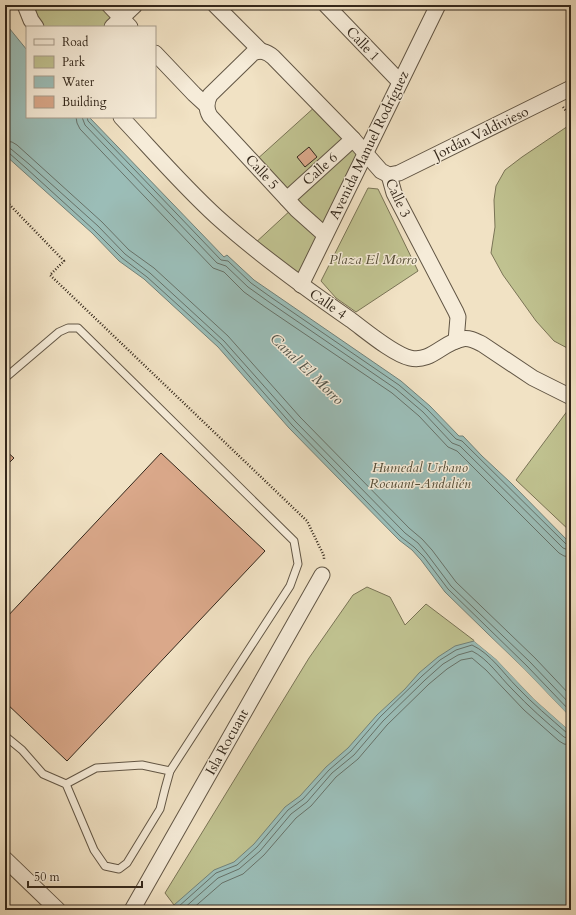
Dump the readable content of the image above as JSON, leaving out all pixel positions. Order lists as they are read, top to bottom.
{
  "streets": {
    "street": [
      "Calle 1",
      "Jordán Valdivieso",
      "Avenida Manuel Rodríguez",
      "Calle 6",
      "Calle 5",
      "Calle 3",
      "Calle 4",
      "Isla Rocuant"
    ]
  },
  "crossings": [
    ["Calle 1", "Avenida Manuel Rodríguez"],
    ["Jordán Valdivieso", "Calle 3"],
    ["Avenida Manuel Rodríguez", "Calle 5"],
    ["Avenida Manuel Rodríguez", "Calle 3"],
    ["Avenida Manuel Rodríguez", "Calle 4"],
    ["Calle 6", "Calle 5"],
    ["Calle 6", "Calle 3"],
    ["Calle 3", "Calle 4"]
  ],
  "water": ["Canal El Morro"],
  "parks": ["Plaza El Morro", "Humedal Urbano Rocuant-Andalién"],
  "legend": [
    "Road",
    "Park",
    "Water",
    "Building"
  ],
  "scale_bar": "50 m"
}
